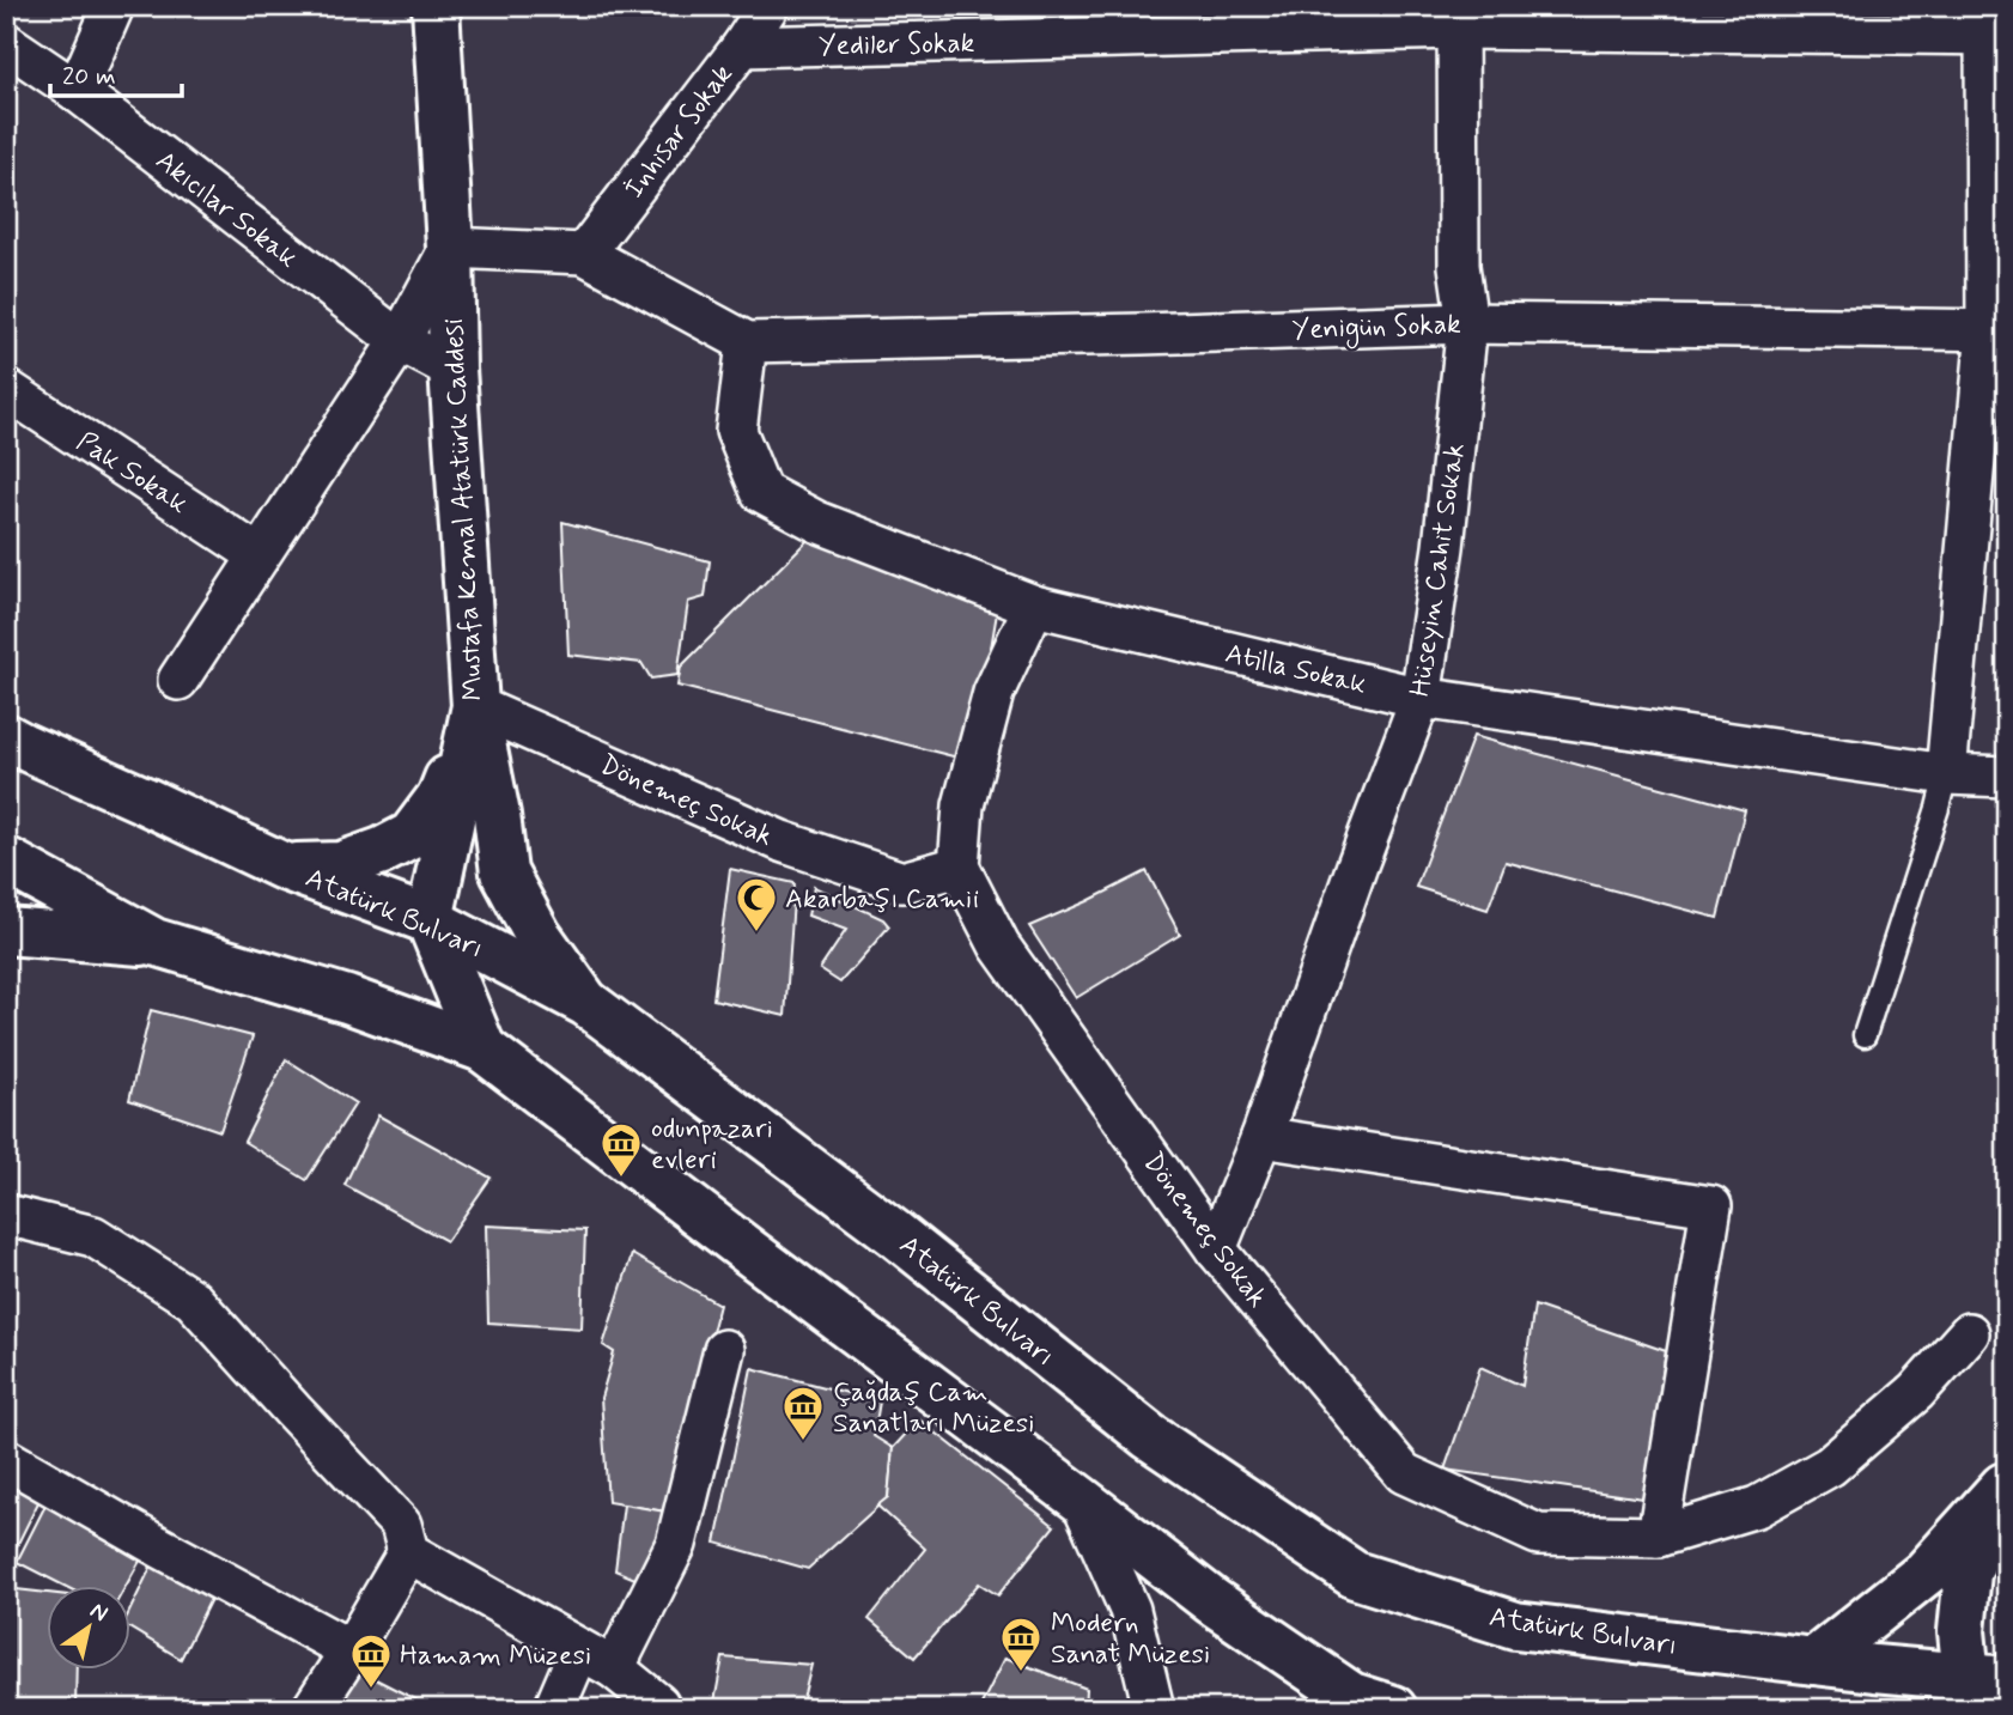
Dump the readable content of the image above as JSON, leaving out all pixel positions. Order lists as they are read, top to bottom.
{
  "streets": {
    "main road": ["Mustafa Kemal Atatürk Caddesi", "Atatürk Bulvarı"],
    "street": [
      "Yediler Sokak",
      "İnhisar Sokak",
      "Akıcılar Sokak",
      "Yenigün Sokak",
      "Pak Sokak",
      "Hüseyin Cahit Sokak",
      "Atilla Sokak",
      "Dönemeç Sokak"
    ]
  },
  "crossings": [
    ["Yediler Sokak", "İnhisar Sokak"],
    ["Yediler Sokak", "Hüseyin Cahit Sokak"],
    ["Akıcılar Sokak", "Mustafa Kemal Atatürk Caddesi"],
    ["Yenigün Sokak", "Hüseyin Cahit Sokak"],
    ["Yenigün Sokak", "Atilla Sokak"],
    ["Mustafa Kemal Atatürk Caddesi", "Dönemeç Sokak"],
    ["Mustafa Kemal Atatürk Caddesi", "Atatürk Bulvarı"],
    ["Hüseyin Cahit Sokak", "Atilla Sokak"],
    ["Hüseyin Cahit Sokak", "Dönemeç Sokak"]
  ],
  "places": {
    "mosque": ["Akarbaşı Camii"],
    "museum": [
      "odunpazari evleri",
      "Çağdaş Cam Sanatları Müzesi",
      "Modern Sanat Müzesi",
      "Hamam Müzesi"
    ]
  },
  "scale_bar": "20 m",
  "north": "top right"
}
